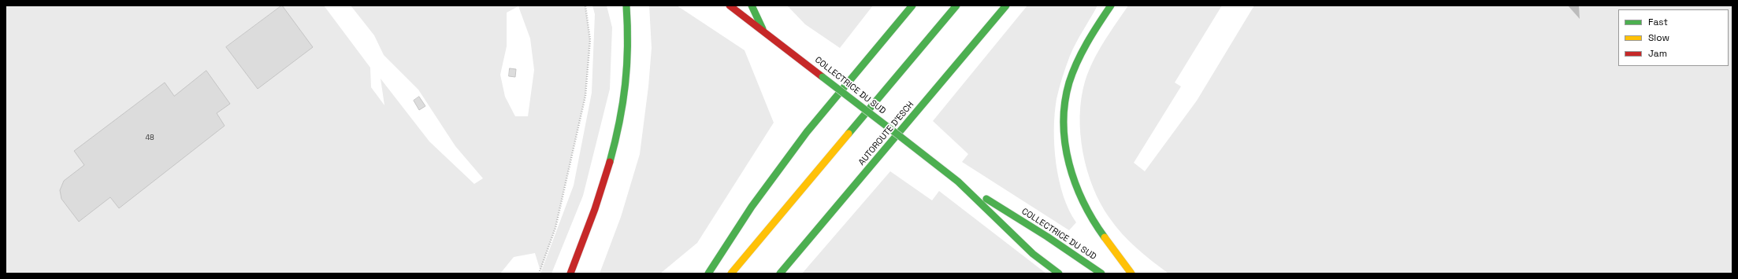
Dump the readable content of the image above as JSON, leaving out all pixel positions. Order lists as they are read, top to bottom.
{
  "streets": {
    "highway": ["COLLECTRICE DU SUD", "AUTOROUTE D'ESCH"]
  },
  "house_numbers": ["48"],
  "legend": ["Fast", "Slow", "Jam"]
}
